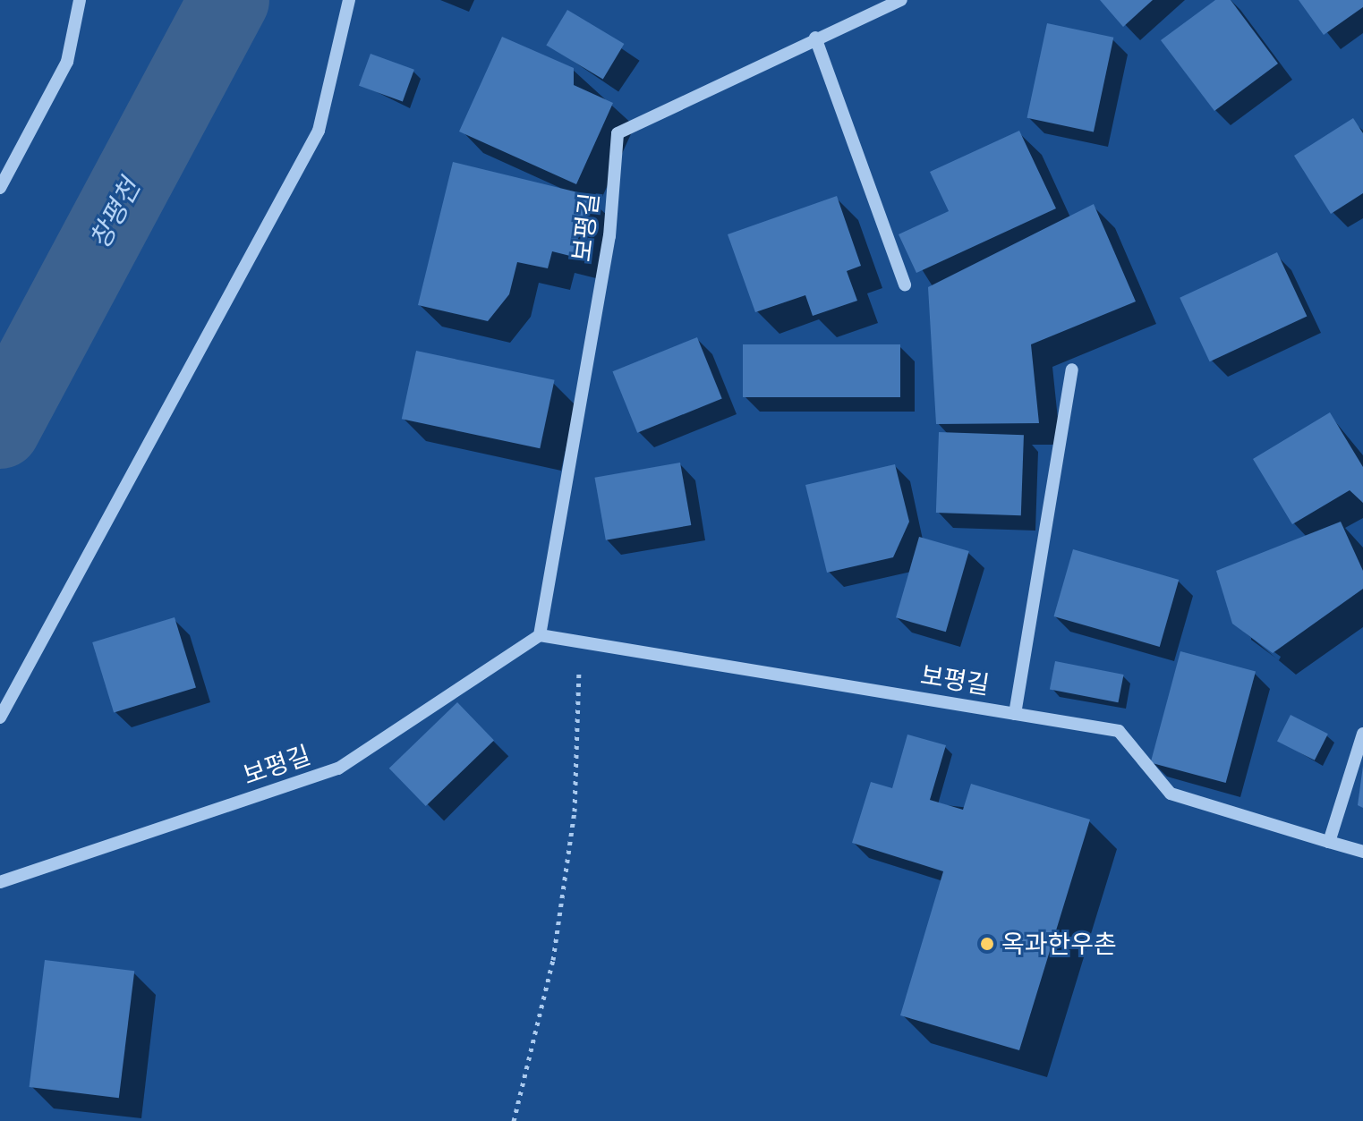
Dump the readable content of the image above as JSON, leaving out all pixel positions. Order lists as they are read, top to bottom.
{
  "streets": {
    "street": ["보평길"]
  },
  "water": ["창평천"],
  "places": ["옥과한우촌"]
}
